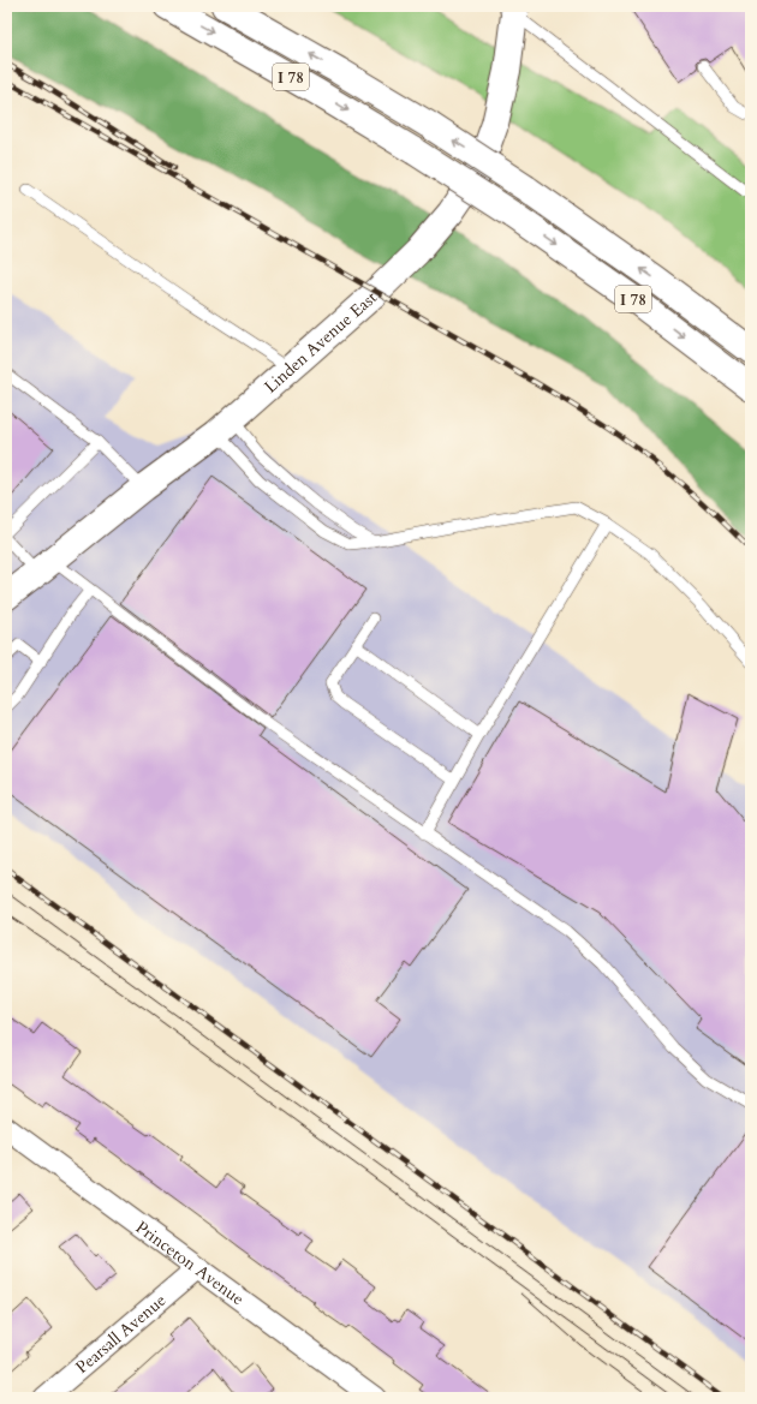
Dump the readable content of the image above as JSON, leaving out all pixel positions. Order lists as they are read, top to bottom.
{
  "streets": {
    "main road": ["I 78", "Linden Avenue East"],
    "street": ["Princeton Avenue", "Pearsall Avenue"]
  },
  "crossings": [
    ["Princeton Avenue", "Pearsall Avenue"]
  ]
}
